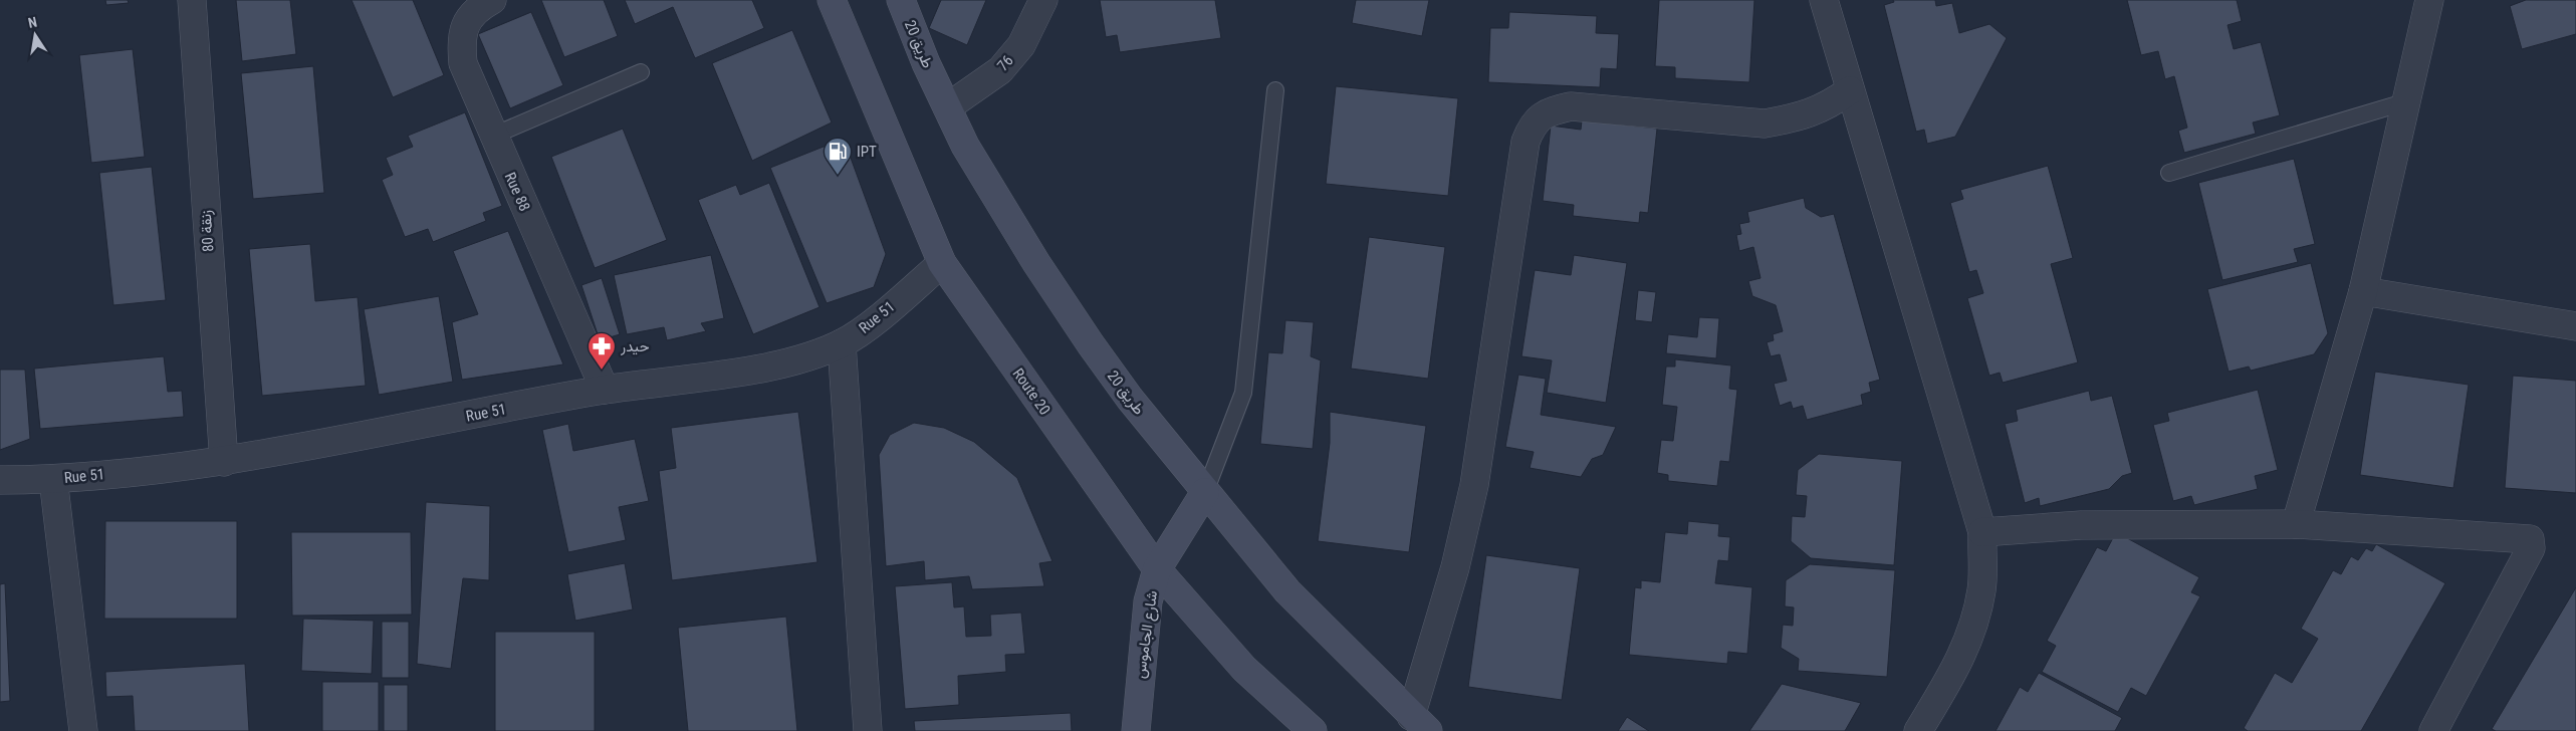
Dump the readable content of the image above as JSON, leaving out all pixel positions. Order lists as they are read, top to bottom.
{
  "streets": {
    "main road": ["طريق 20", "Route 20", "شارع الجاموس"],
    "street": [
      "76",
      "Rue 88",
      "زنقة 80",
      "Rue 51"
    ]
  },
  "crossings": [
    ["طريق 20", "76"],
    ["طريق 20", "شارع الجاموس"],
    ["Rue 88", "Rue 51"],
    ["زنقة 80", "Rue 51"],
    ["Rue 51", "Route 20"],
    ["Route 20", "شارع الجاموس"]
  ],
  "places": {
    "fuel station": ["IPT"],
    "pharmacy": ["حيدر"]
  },
  "north": "top"
}
